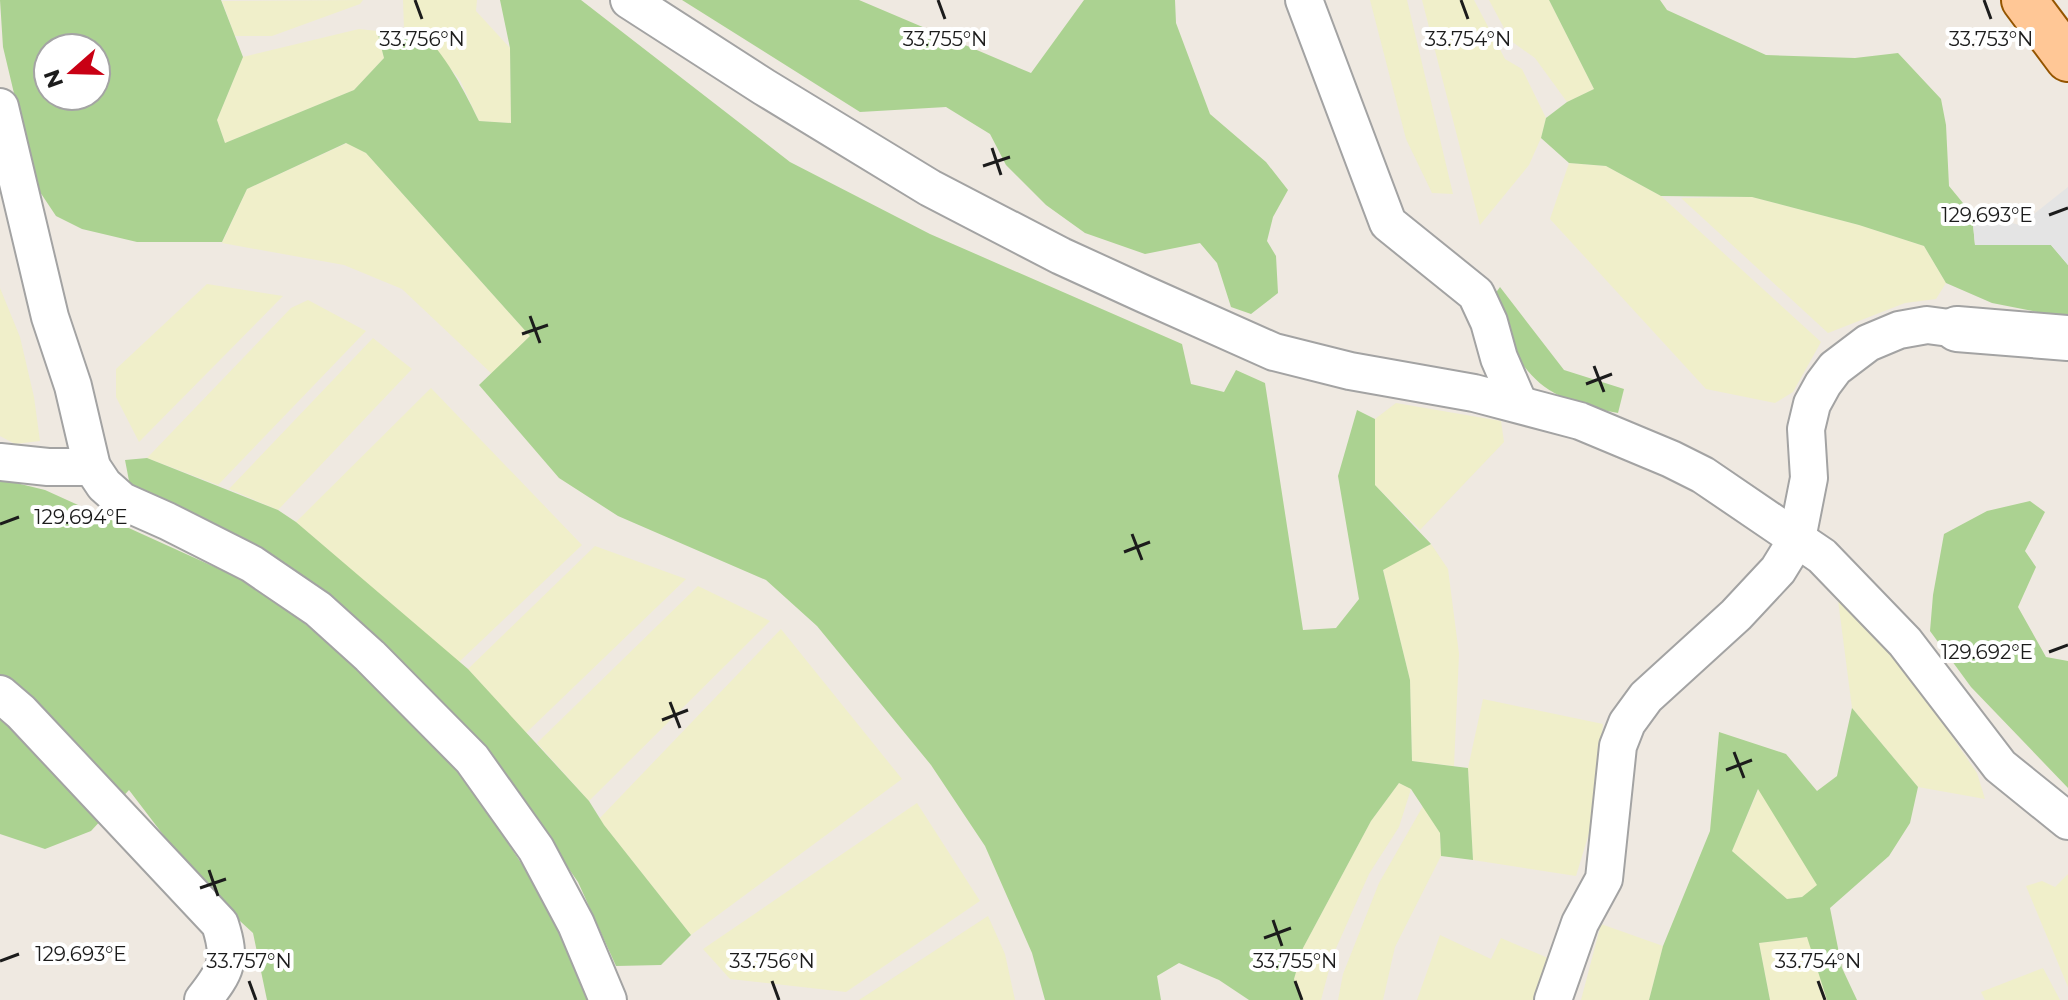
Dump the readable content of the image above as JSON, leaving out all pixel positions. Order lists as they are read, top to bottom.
{
  "north": "left",
  "coordinates": [
    "33.756°N",
    "33.755°N",
    "33.754°N",
    "33.753°N",
    "129.693°E",
    "129.694°E",
    "129.692°E",
    "33.757°N"
  ]
}
